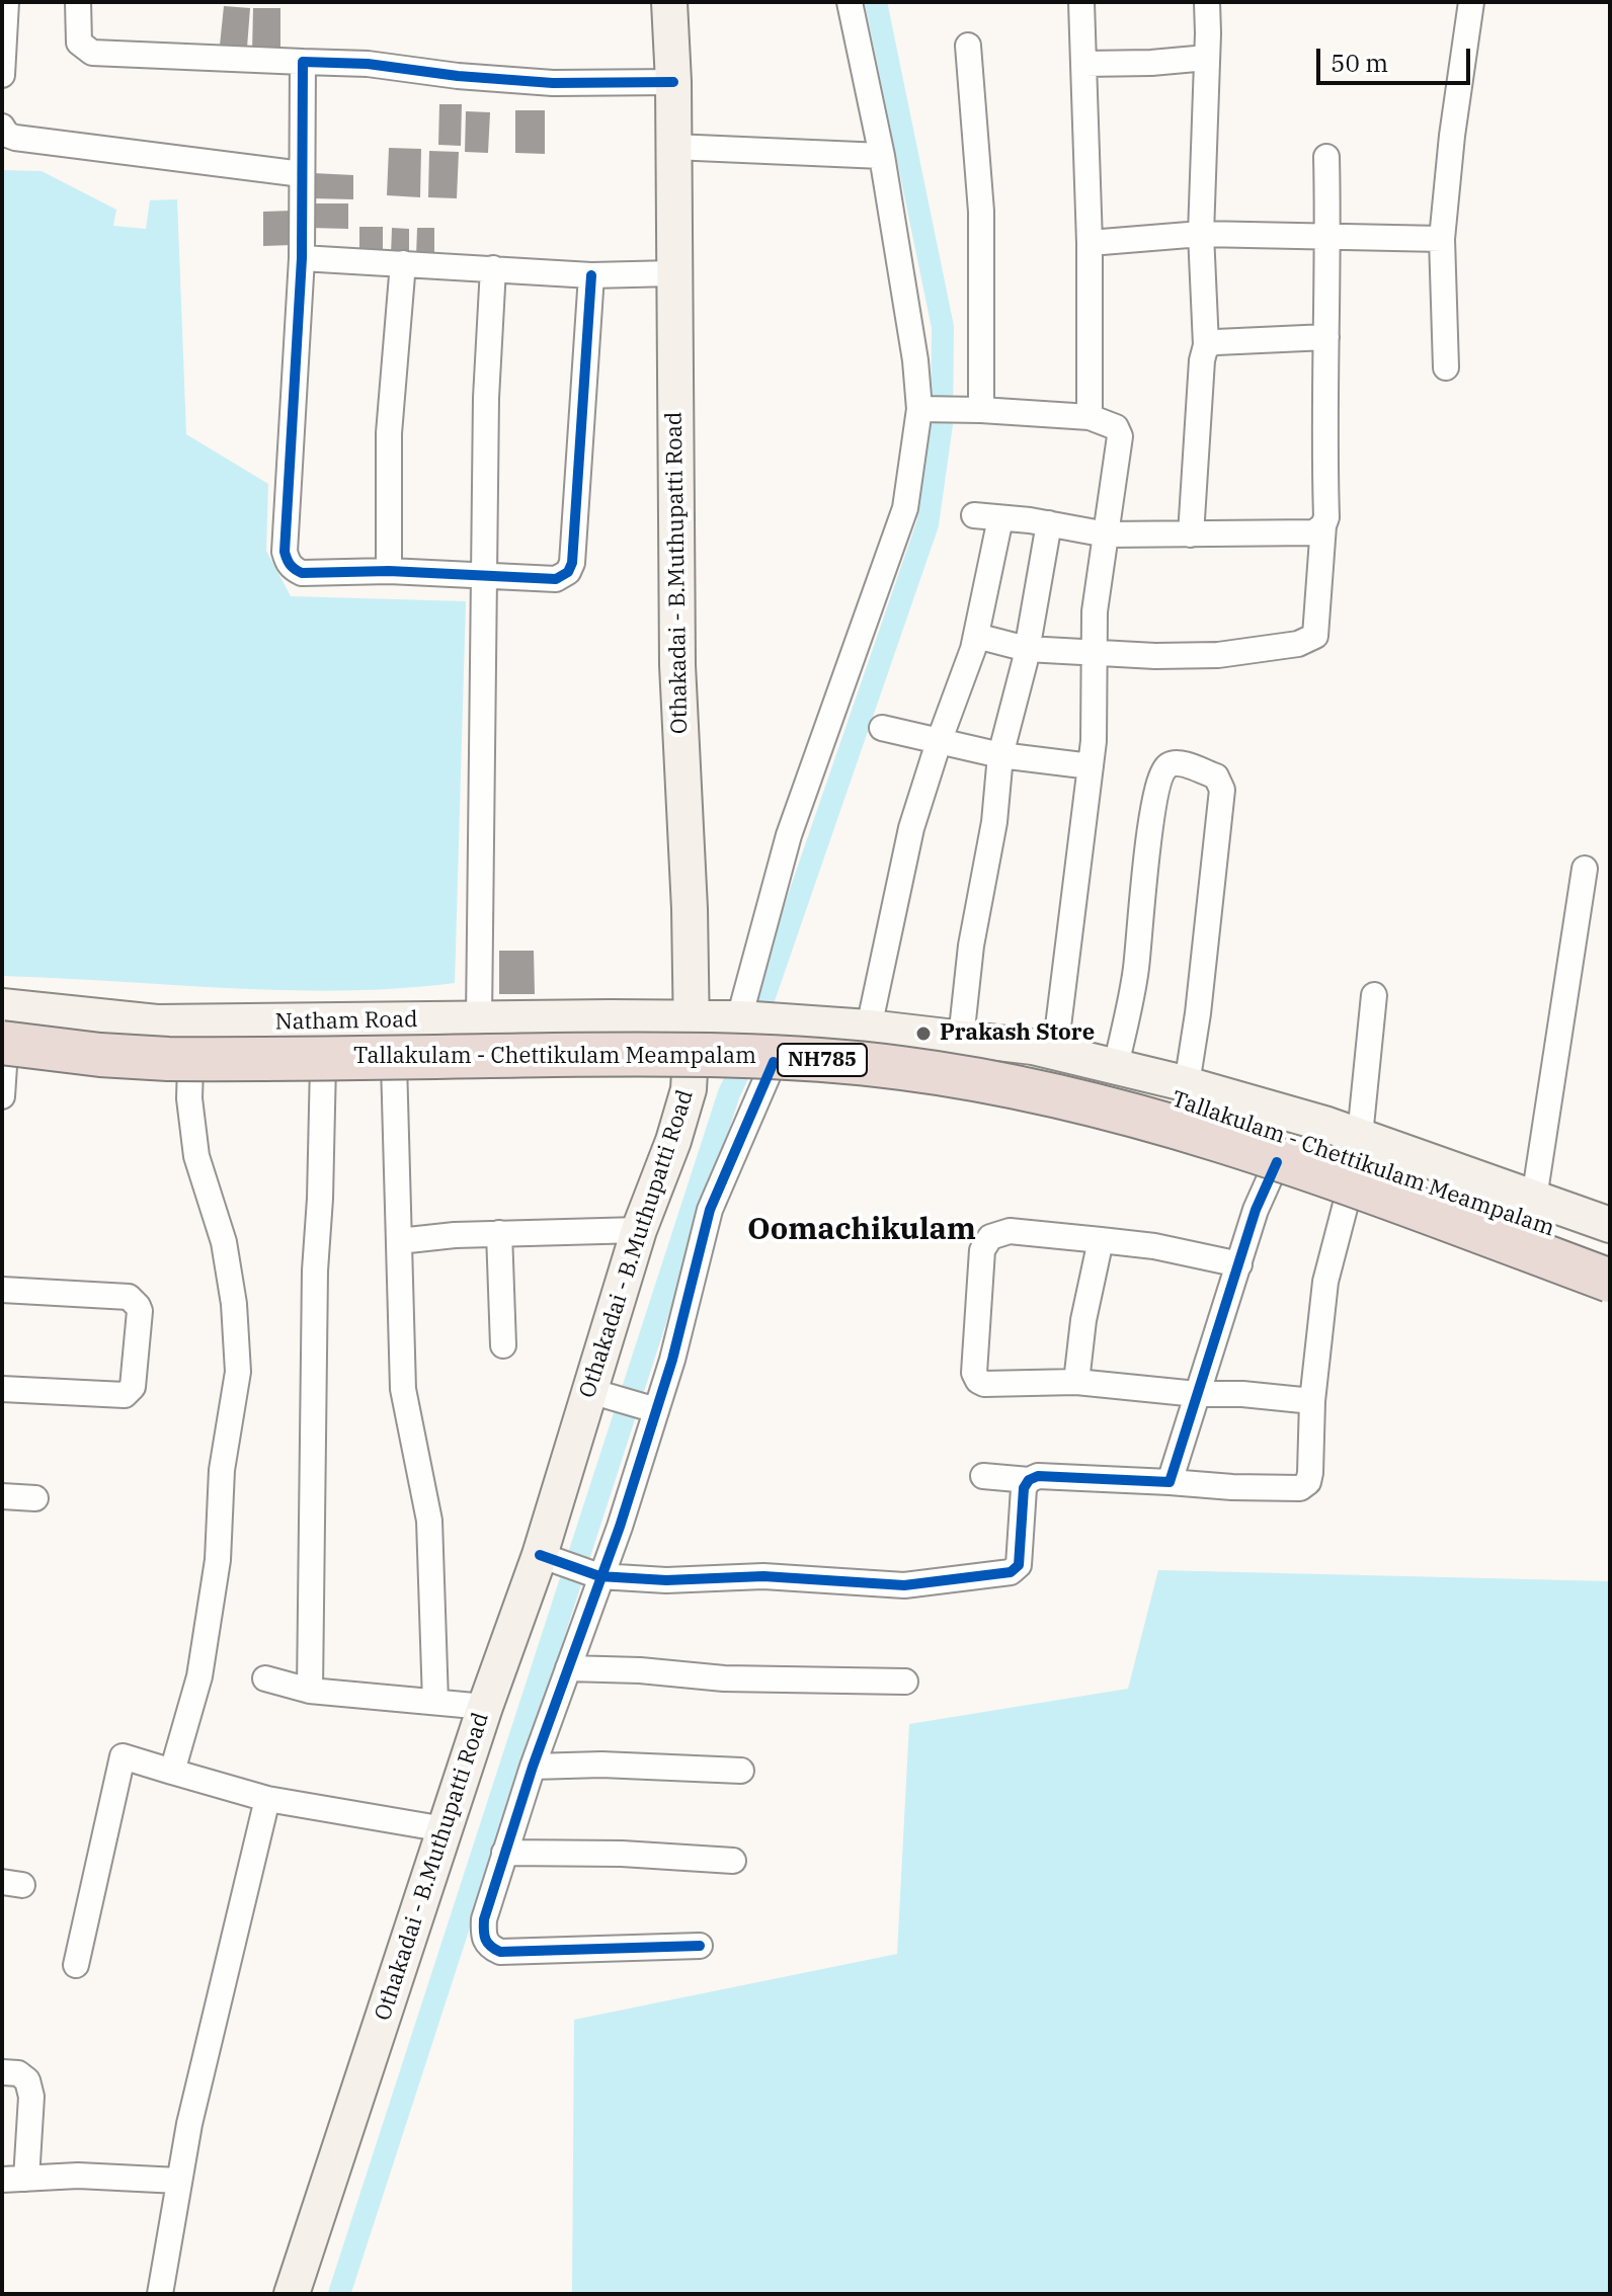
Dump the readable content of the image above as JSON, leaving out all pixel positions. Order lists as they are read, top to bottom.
{
  "streets": {
    "highway": ["Tallakulam - Chettikulam Meampalam", "NH785"],
    "main road": ["Othakadai - B.Muthupatti Road", "Natham Road"]
  },
  "crossings": [
    ["Othakadai - B.Muthupatti Road", "Natham Road"],
    ["Natham Road", "Tallakulam - Chettikulam Meampalam"]
  ],
  "districts": ["Oomachikulam"],
  "places": ["Prakash Store"],
  "scale_bar": "50 m"
}
